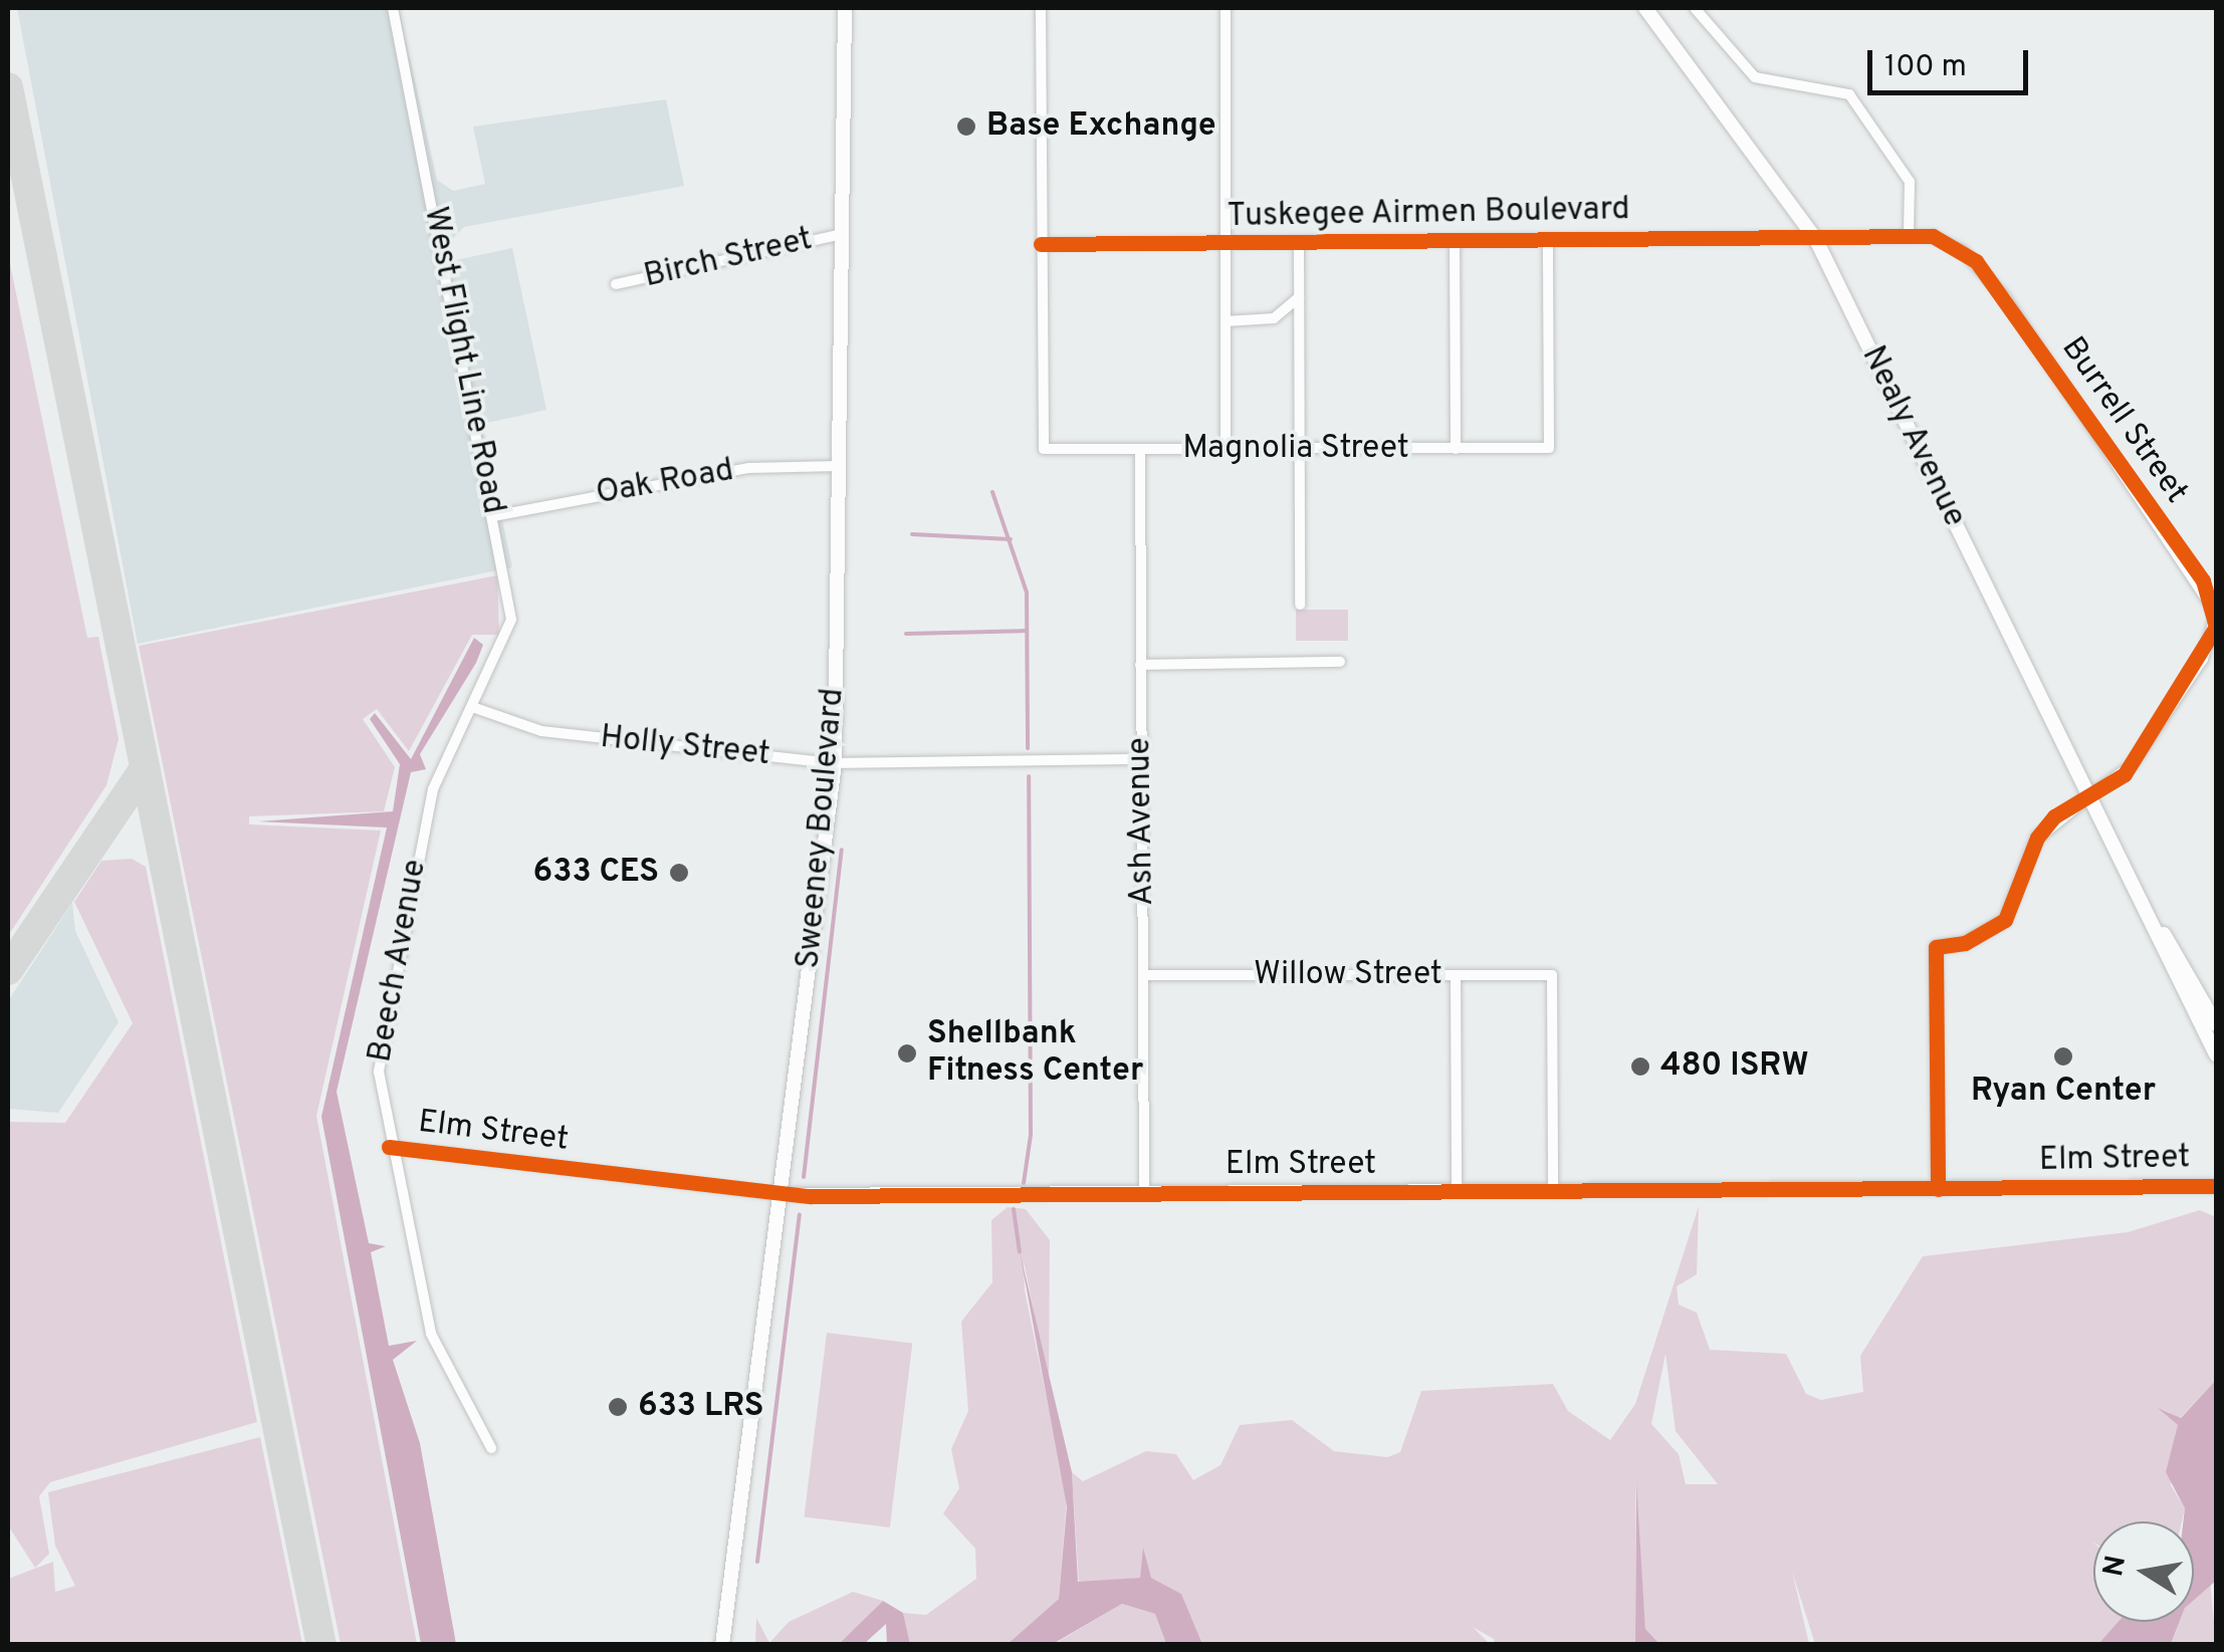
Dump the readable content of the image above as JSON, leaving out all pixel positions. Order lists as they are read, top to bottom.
{
  "streets": {
    "main road": ["Nealy Avenue", "Sweeney Boulevard"],
    "street": [
      "Tuskegee Airmen Boulevard",
      "Birch Street",
      "West Flight Line Road",
      "Burrell Street",
      "Magnolia Street",
      "Oak Road",
      "Holly Street",
      "Ash Avenue",
      "Beech Avenue",
      "Willow Street",
      "Elm Street"
    ]
  },
  "crossings": [
    ["Tuskegee Airmen Boulevard", "Burrell Street"],
    ["Tuskegee Airmen Boulevard", "Nealy Avenue"],
    ["Tuskegee Airmen Boulevard", "Magnolia Street"],
    ["Birch Street", "Sweeney Boulevard"],
    ["West Flight Line Road", "Oak Road"],
    ["West Flight Line Road", "Holly Street"],
    ["West Flight Line Road", "Beech Avenue"],
    ["Burrell Street", "Nealy Avenue"],
    ["Magnolia Street", "Ash Avenue"],
    ["Oak Road", "Sweeney Boulevard"],
    ["Holly Street", "Ash Avenue"],
    ["Holly Street", "Sweeney Boulevard"],
    ["Holly Street", "Beech Avenue"],
    ["Ash Avenue", "Willow Street"],
    ["Ash Avenue", "Elm Street"],
    ["Sweeney Boulevard", "Elm Street"],
    ["Beech Avenue", "Elm Street"],
    ["Willow Street", "Elm Street"]
  ],
  "places": [
    "Base Exchange",
    "633 CES",
    "Shellbank Fitness Center",
    "Ryan Center",
    "480 ISRW",
    "633 LRS"
  ],
  "scale_bar": "100 m",
  "north": "left"
}
